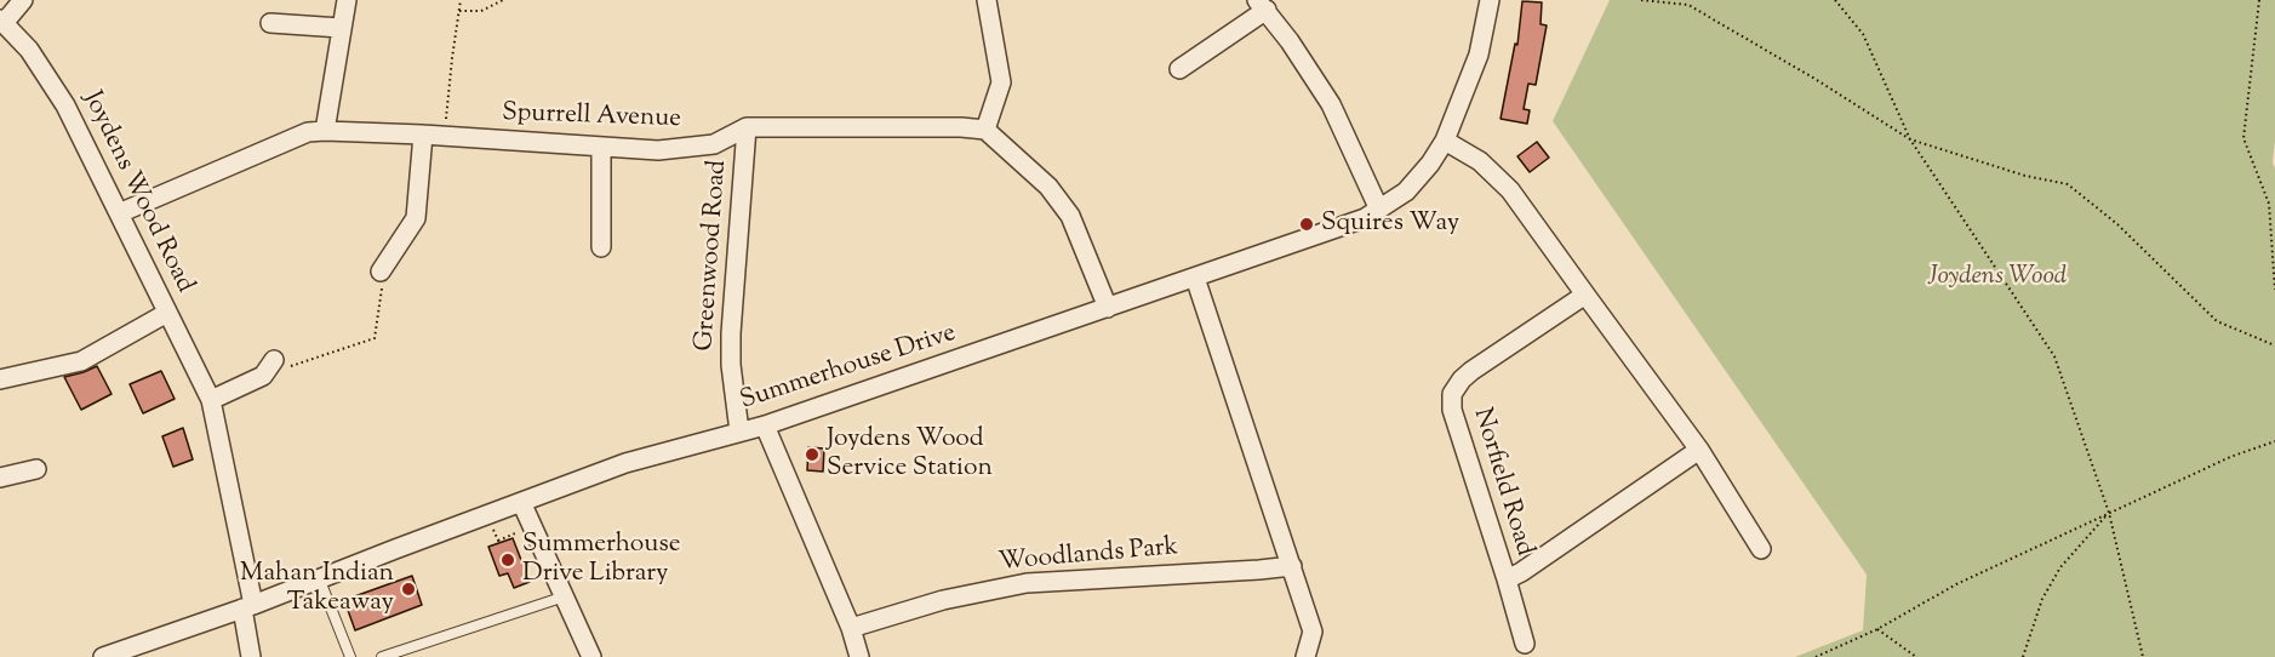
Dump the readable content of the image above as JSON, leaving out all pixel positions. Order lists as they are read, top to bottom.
{
  "streets": {
    "street": [
      "Spurrell Avenue",
      "Joydens Wood Road",
      "Greenwood Road",
      "Summerhouse Drive",
      "Norfield Road",
      "Woodlands Park"
    ]
  },
  "crossings": [
    ["Spurrell Avenue", "Joydens Wood Road"],
    ["Spurrell Avenue", "Greenwood Road"],
    ["Joydens Wood Road", "Summerhouse Drive"],
    ["Greenwood Road", "Summerhouse Drive"]
  ],
  "parks": ["Joydens Wood"],
  "places": [
    "Squires Way",
    "Joydens Wood Service Station",
    "Summerhouse Drive Library",
    "Mahan Indian Takeaway"
  ]
}
